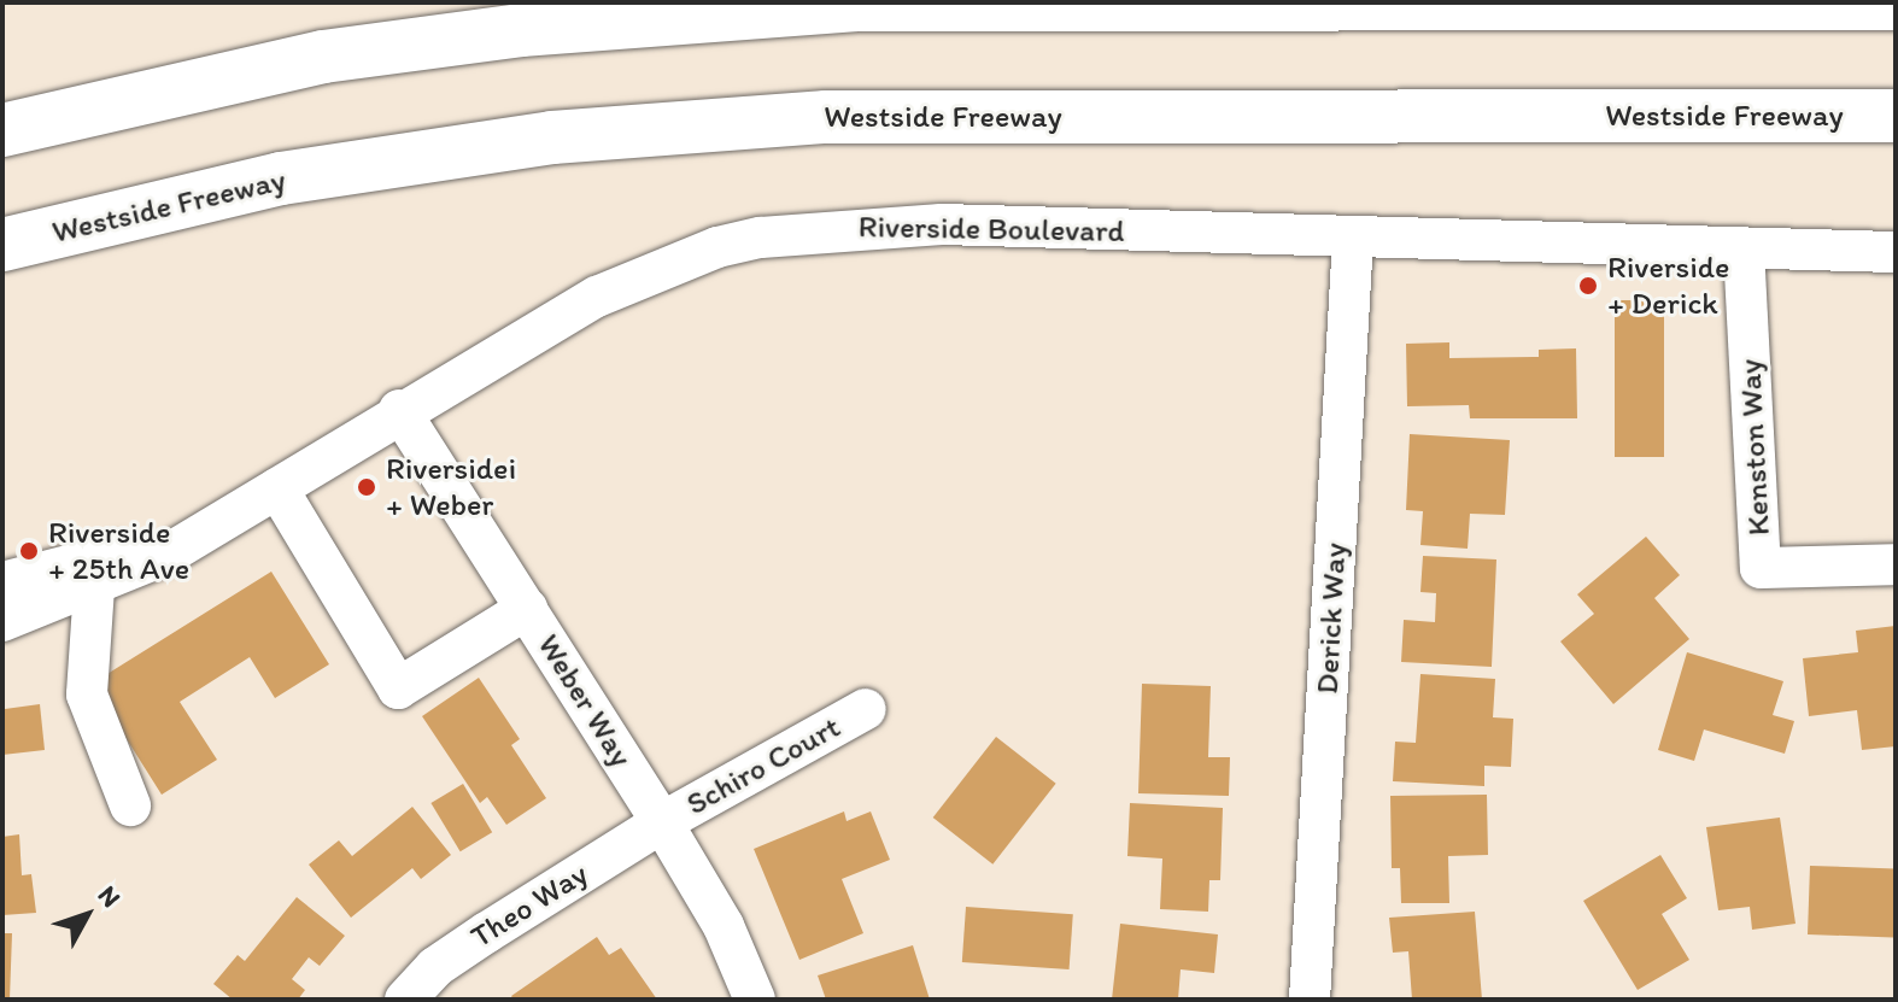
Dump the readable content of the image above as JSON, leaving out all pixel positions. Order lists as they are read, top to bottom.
{
  "streets": {
    "highway": ["Westside Freeway"],
    "street": [
      "Riverside Boulevard",
      "Kenston Way",
      "Derick Way",
      "Weber Way",
      "Schiro Court",
      "Theo Way"
    ]
  },
  "crossings": [
    ["Riverside Boulevard", "Kenston Way"],
    ["Riverside Boulevard", "Derick Way"],
    ["Riverside Boulevard", "Weber Way"],
    ["Weber Way", "Schiro Court"],
    ["Weber Way", "Theo Way"],
    ["Schiro Court", "Theo Way"]
  ],
  "places": ["Riverside + Derick", "Riversidei + Weber", "Riverside + 25th Ave"],
  "north": "top right"
}
